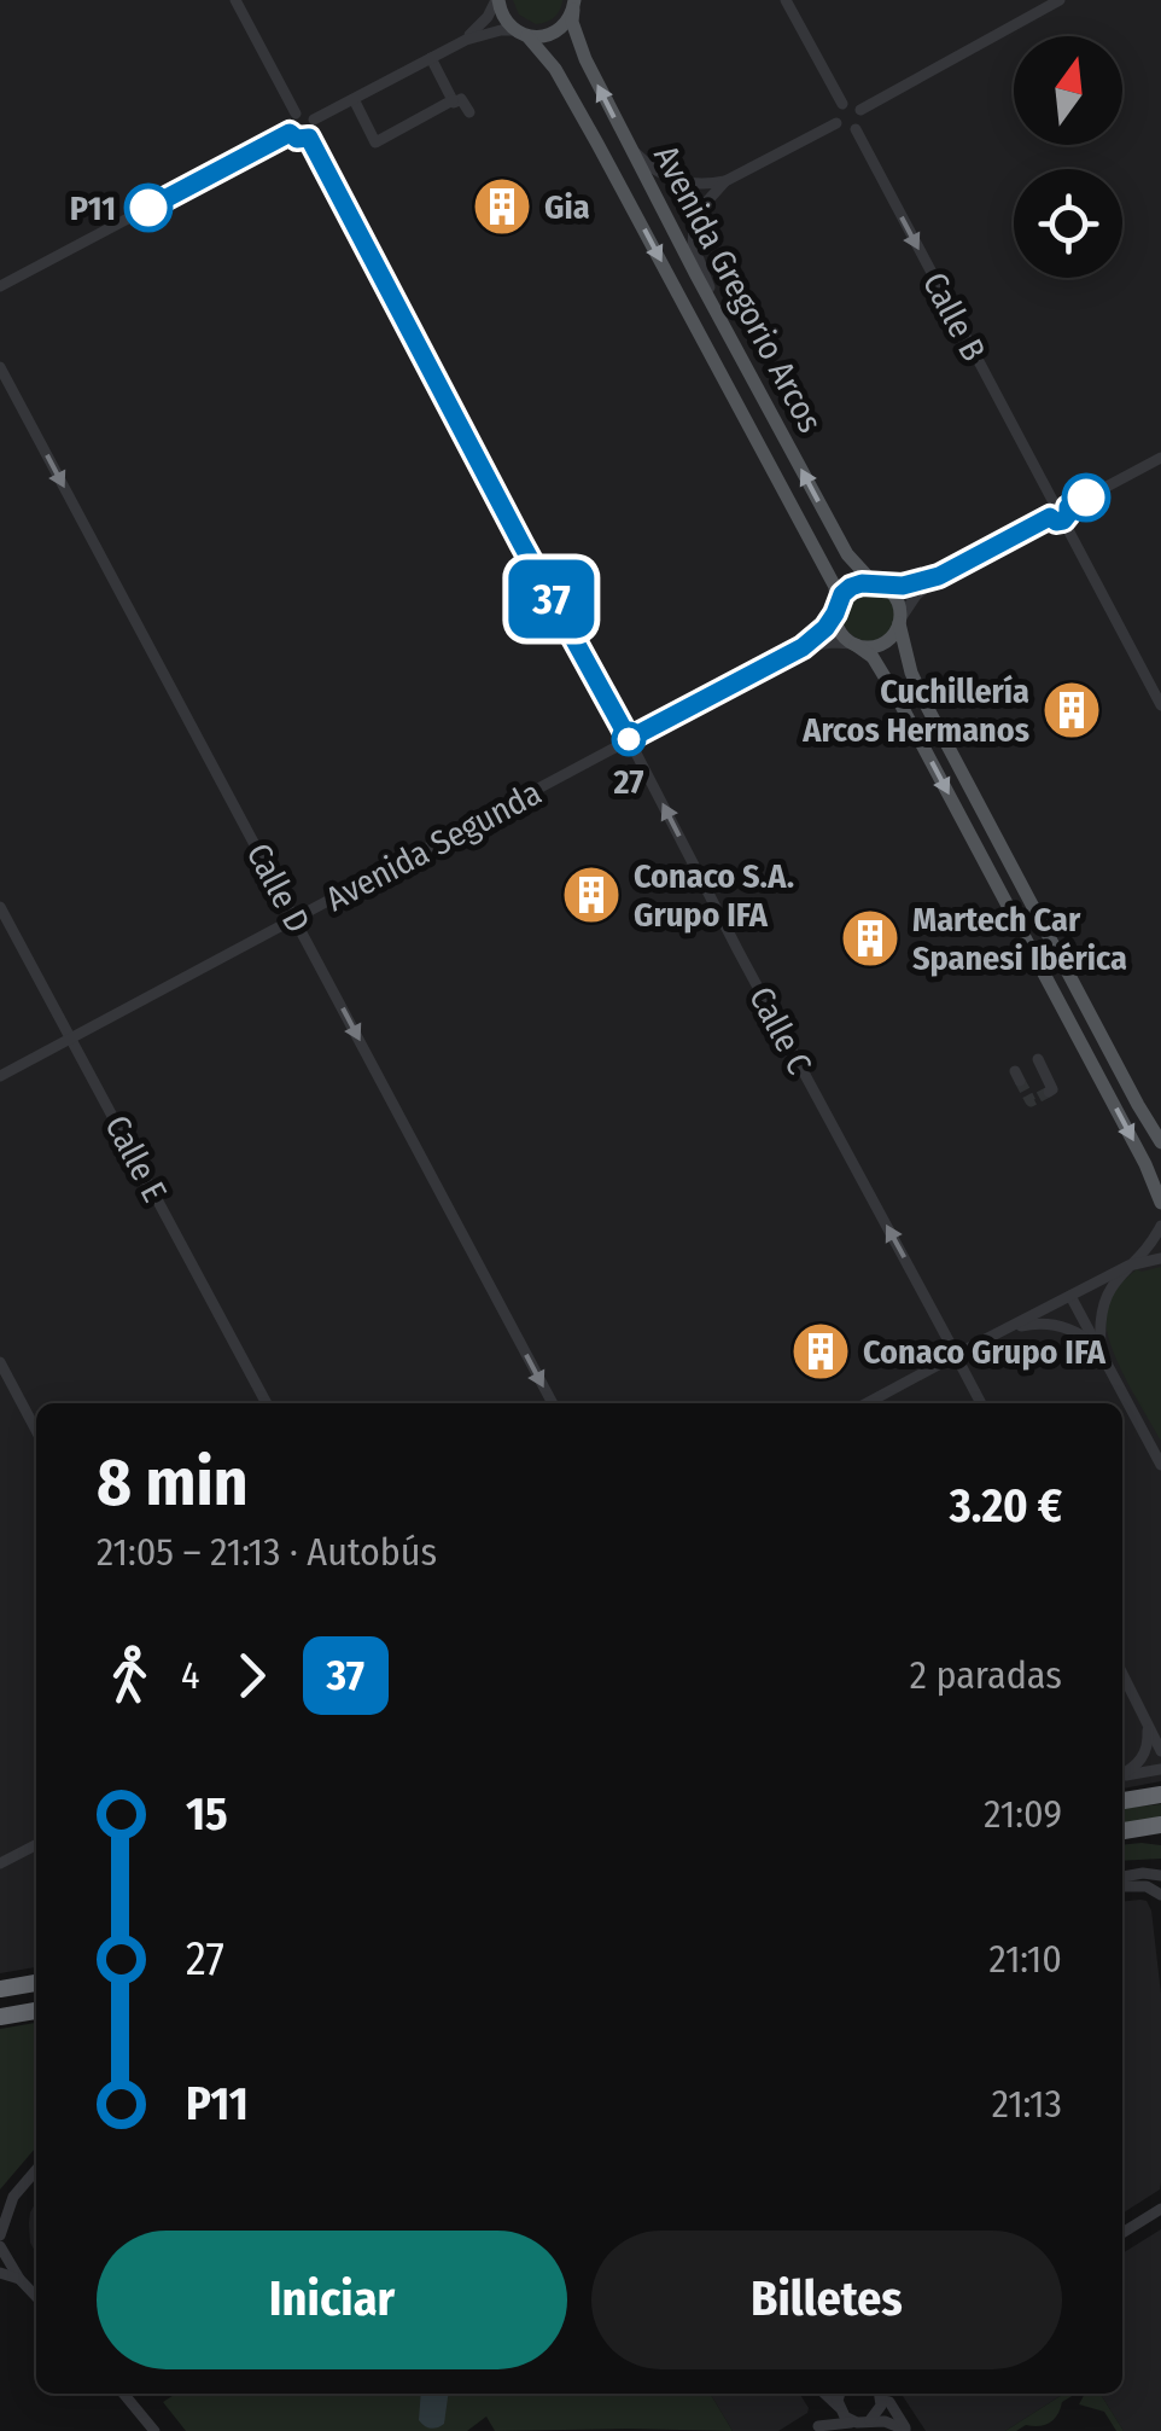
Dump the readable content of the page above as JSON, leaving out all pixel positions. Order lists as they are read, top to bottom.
{
  "streets": {
    "main road": ["Avenida Gregorio Arcos"],
    "street": [
      "Calle B",
      "Avenida Segunda",
      "Calle D",
      "Calle C",
      "Calle E"
    ]
  },
  "crossings": [
    ["Avenida Gregorio Arcos", "Avenida Segunda"],
    ["Avenida Segunda", "Calle D"],
    ["Avenida Segunda", "Calle C"],
    ["Avenida Segunda", "Calle E"]
  ],
  "one_way": ["Calle B", "Calle D", "Calle C"],
  "places": {
    "building": [
      "Gia",
      "Cuchillería Arcos Hermanos",
      "Conaco S.A. Grupo IFA",
      "Martech Car Spanesi Ibérica",
      "Conaco Grupo IFA"
    ],
    "other": ["P11", "27"]
  },
  "lines": ["bus line 37"],
  "north": "top",
  "page": {
    "on_map": "37",
    "heading": ["8 min", "21:05 – 21:13 · Autobús", "3.20 €"],
    "legs": ["4", "37", "2 paradas"],
    "list": [
      {
        "name": "15",
        "value": "21:09"
      },
      {
        "name": "27",
        "value": "21:10"
      },
      {
        "name": "P11",
        "value": "21:13"
      }
    ],
    "buttons": ["Iniciar", "Billetes"]
  }
}
